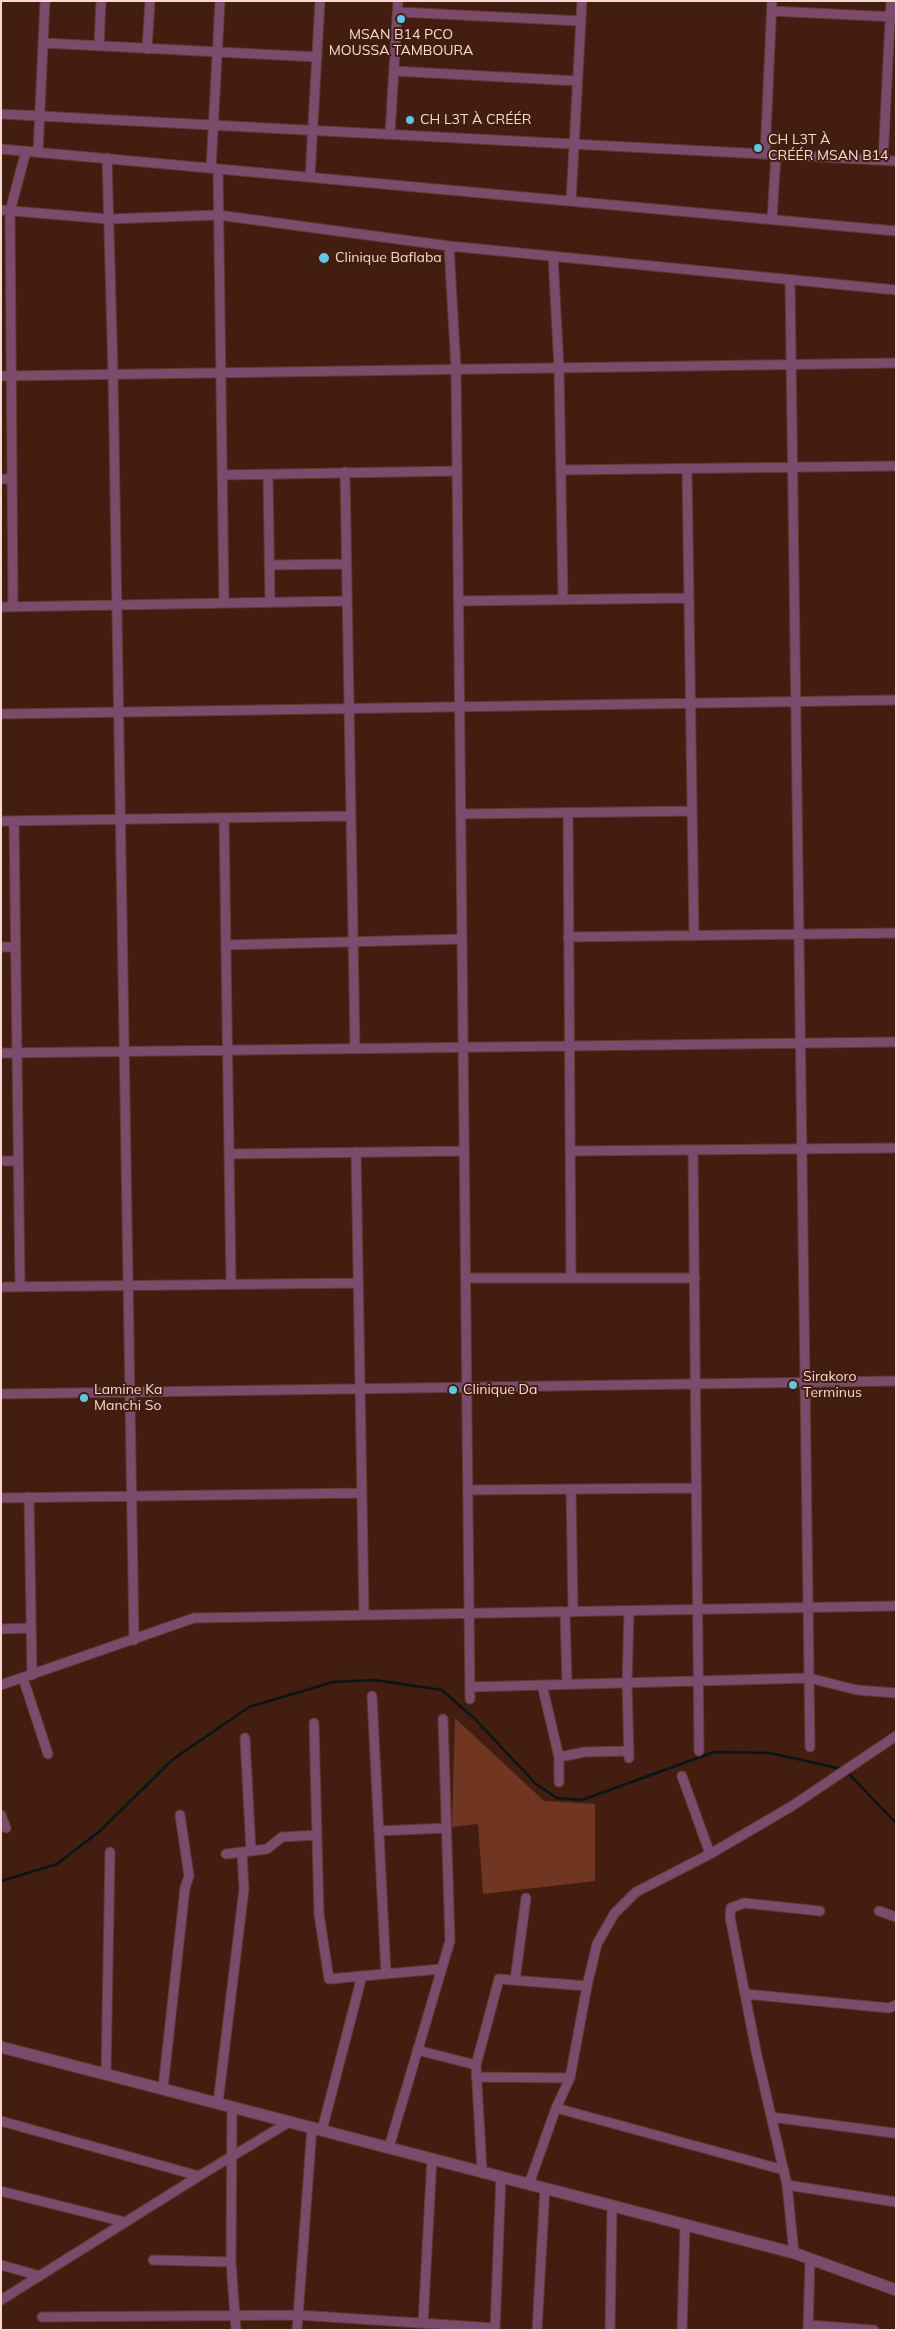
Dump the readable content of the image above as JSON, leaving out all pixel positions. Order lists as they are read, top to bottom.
{
  "places": [
    "MSAN B14 PCO MOUSSA TAMBOURA",
    "CH L3T À CRÉÉR",
    "CH L3T À CRÉÉR MSAN B14",
    "Clinique Baflaba",
    "Sirakoro Terminus",
    "Clinique Da",
    "Lamine Ka Manchi So"
  ]
}
